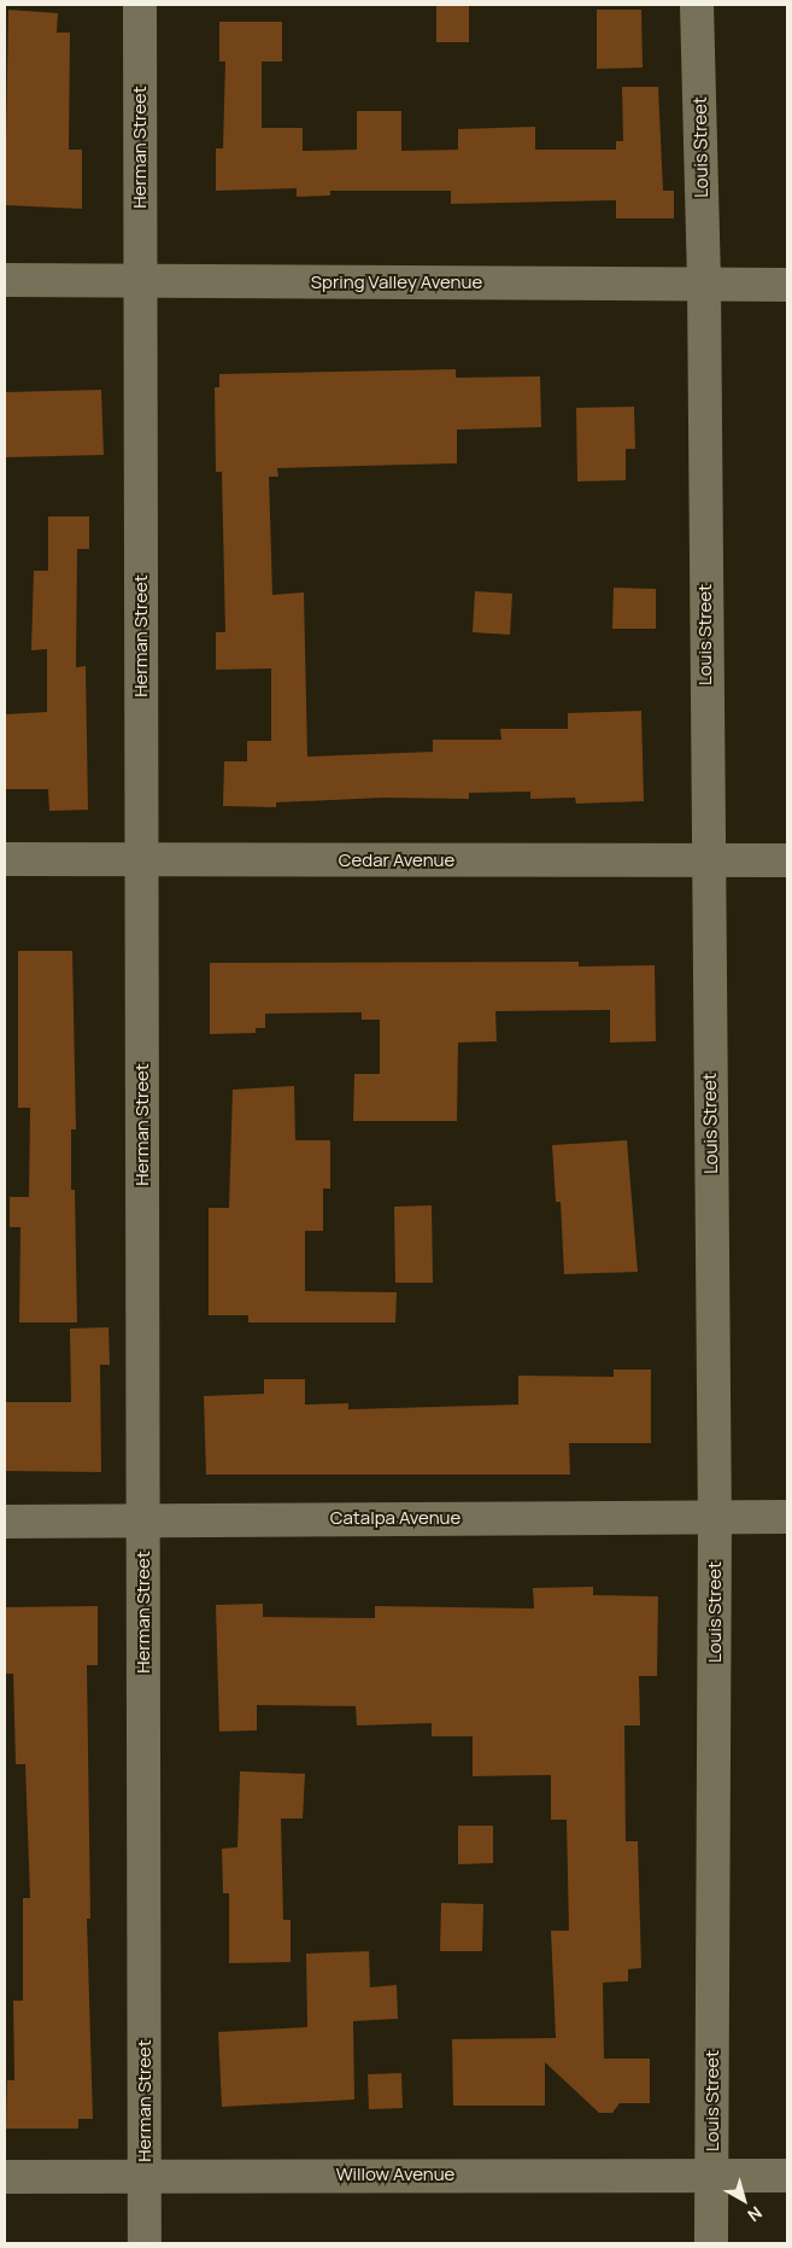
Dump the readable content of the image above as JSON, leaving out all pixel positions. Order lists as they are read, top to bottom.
{
  "streets": {
    "street": [
      "Herman Street",
      "Louis Street",
      "Spring Valley Avenue",
      "Cedar Avenue",
      "Catalpa Avenue",
      "Willow Avenue"
    ]
  },
  "crossings": [
    ["Herman Street", "Spring Valley Avenue"],
    ["Herman Street", "Cedar Avenue"],
    ["Herman Street", "Catalpa Avenue"],
    ["Herman Street", "Willow Avenue"],
    ["Louis Street", "Spring Valley Avenue"],
    ["Louis Street", "Cedar Avenue"],
    ["Louis Street", "Catalpa Avenue"],
    ["Louis Street", "Willow Avenue"]
  ],
  "north": "bottom right"
}
